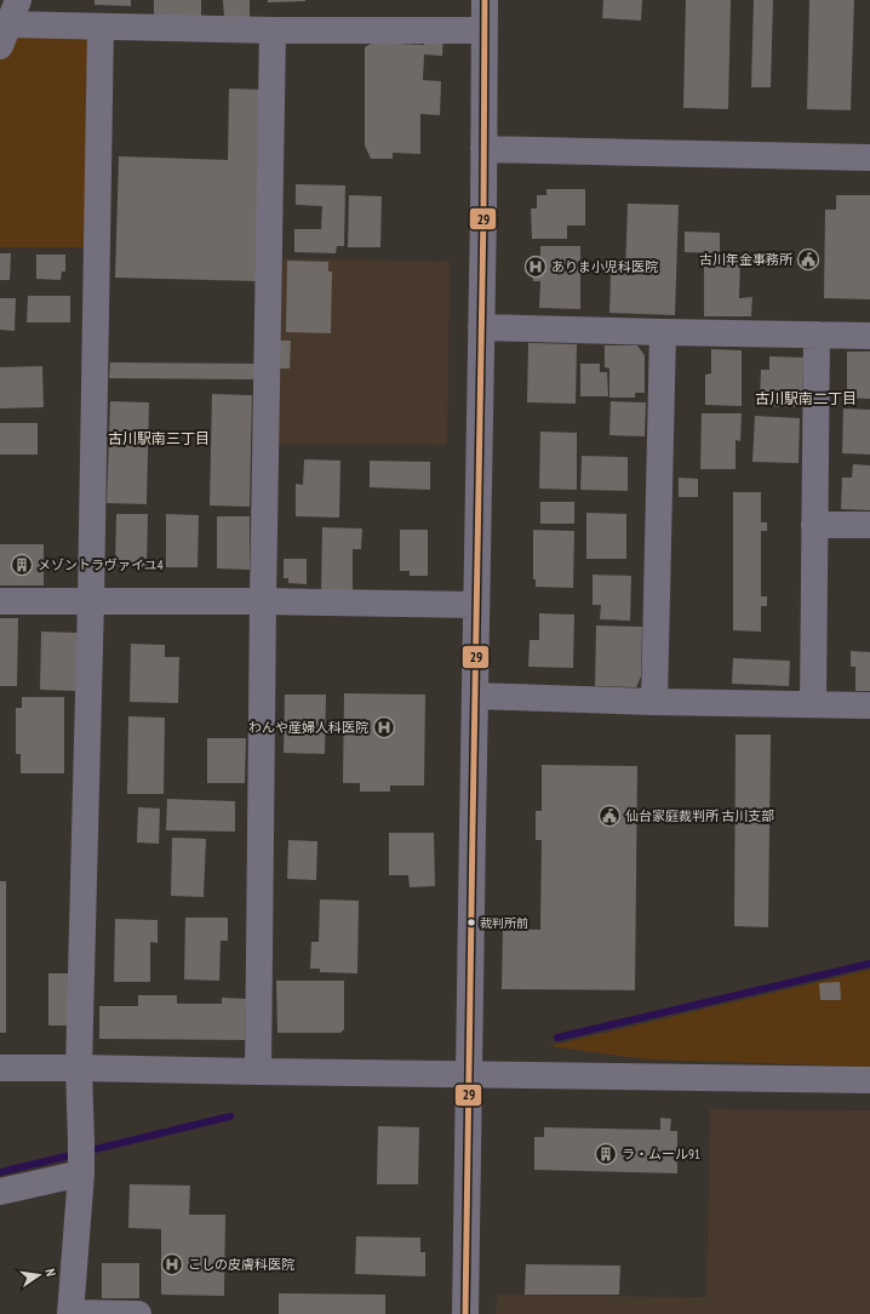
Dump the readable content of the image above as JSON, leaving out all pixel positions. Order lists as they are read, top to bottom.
{
  "districts": ["古川駅南二丁目", "古川駅南三丁目"],
  "places": {
    "public building": ["古川年金事務所", "仙台家庭裁判所 古川支部"],
    "hospital": ["ありま小児科医院", "わんや産婦人科医院", "こしの皮膚科医院"],
    "building": ["メゾントラヴァイユ4", "ラ・ムール91"],
    "other": ["裁判所前"]
  },
  "lines": ["transit line 29"],
  "north": "right"
}
